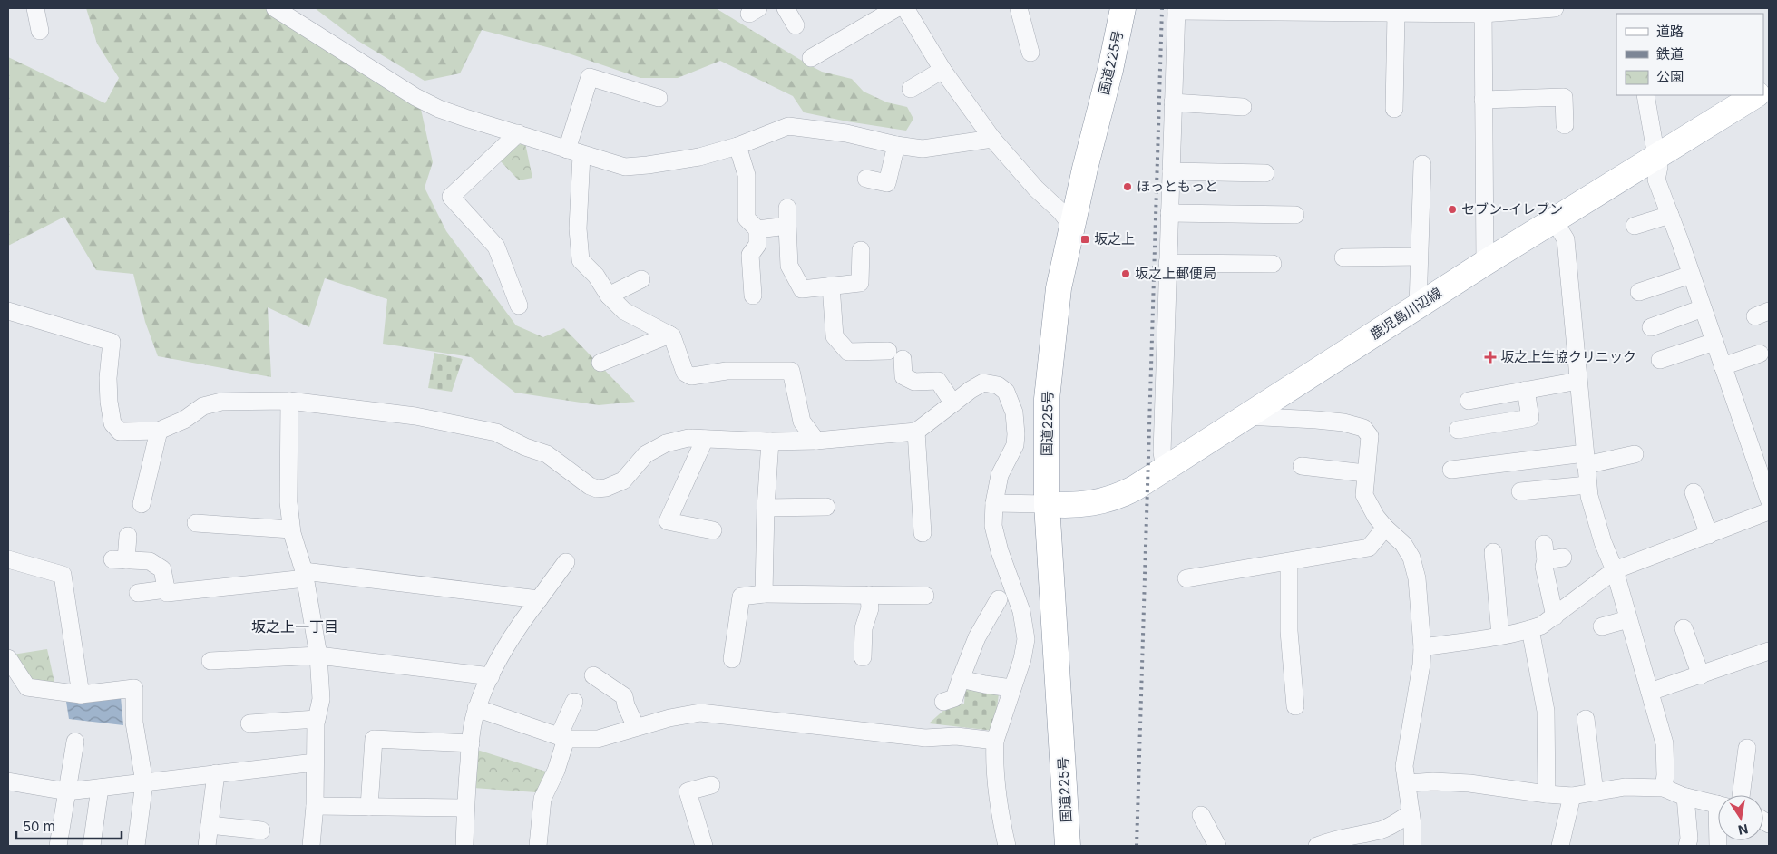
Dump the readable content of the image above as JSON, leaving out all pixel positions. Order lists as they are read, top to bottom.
{
  "streets": {
    "main road": ["国道225号", "鹿児島川辺線"]
  },
  "crossings": [
    ["国道225号", "鹿児島川辺線"]
  ],
  "districts": ["坂之上一丁目"],
  "places": {
    "other": ["ほっともっと", "セブン-イレブン", "坂之上郵便局"],
    "transit": ["坂之上"],
    "health": ["坂之上生協クリニック"]
  },
  "legend": ["道路", "鉄道", "公園"],
  "scale_bar": "50 m",
  "north": "bottom"
}
